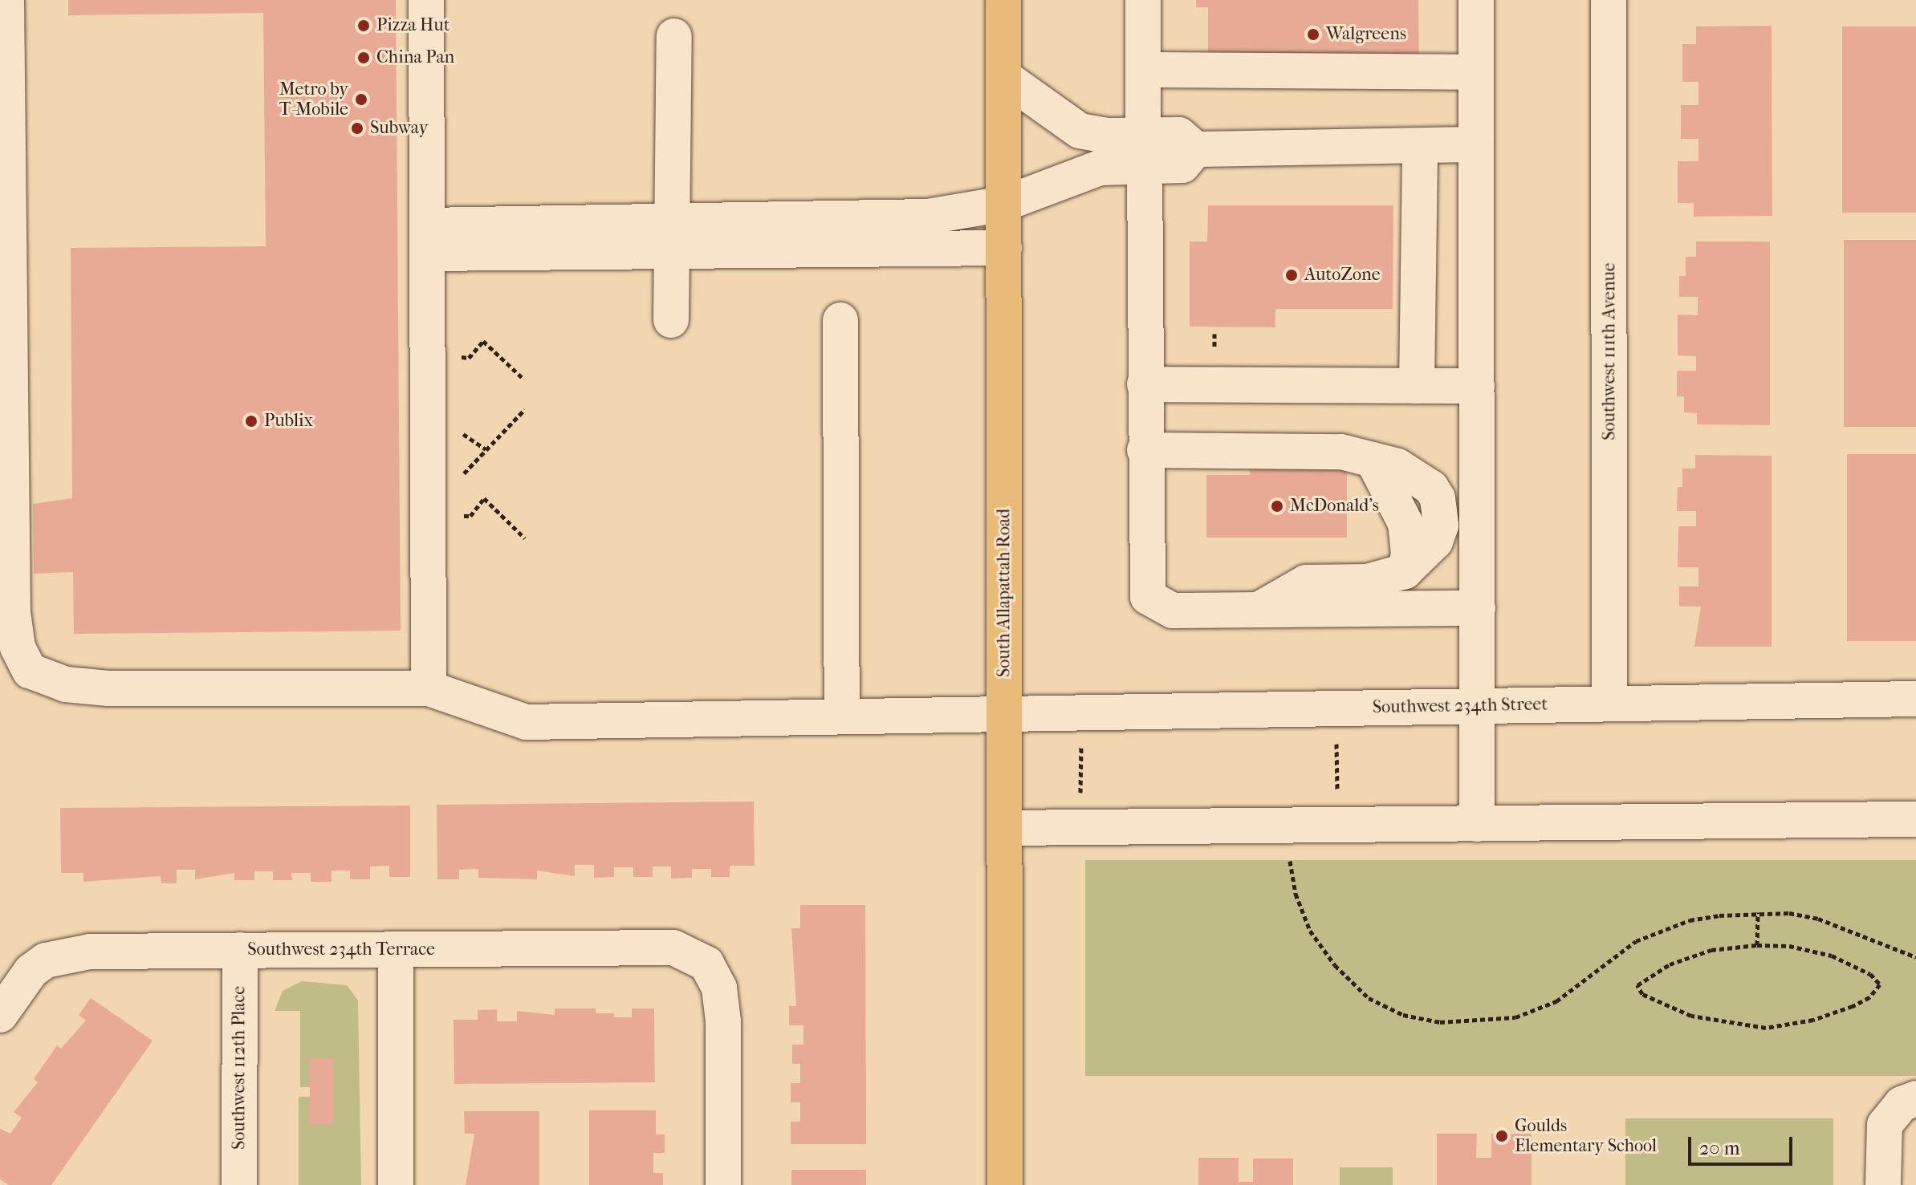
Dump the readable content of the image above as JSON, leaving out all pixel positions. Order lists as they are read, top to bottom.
{
  "streets": {
    "main road": ["South Allapattah Road"],
    "street": [
      "Southwest 111th Avenue",
      "Southwest 234th Street",
      "Southwest 234th Terrace",
      "Southwest 112th Place"
    ]
  },
  "crossings": [
    ["Southwest 111th Avenue", "Southwest 234th Street"],
    ["South Allapattah Road", "Southwest 234th Street"],
    ["Southwest 234th Terrace", "Southwest 112th Place"]
  ],
  "places": [
    "Pizza Hut",
    "Walgreens",
    "China Pan",
    "Metro by T-Mobile",
    "Subway",
    "AutoZone",
    "Publix",
    "McDonald's",
    "Goulds Elementary School"
  ],
  "scale_bar": "20 m"
}
